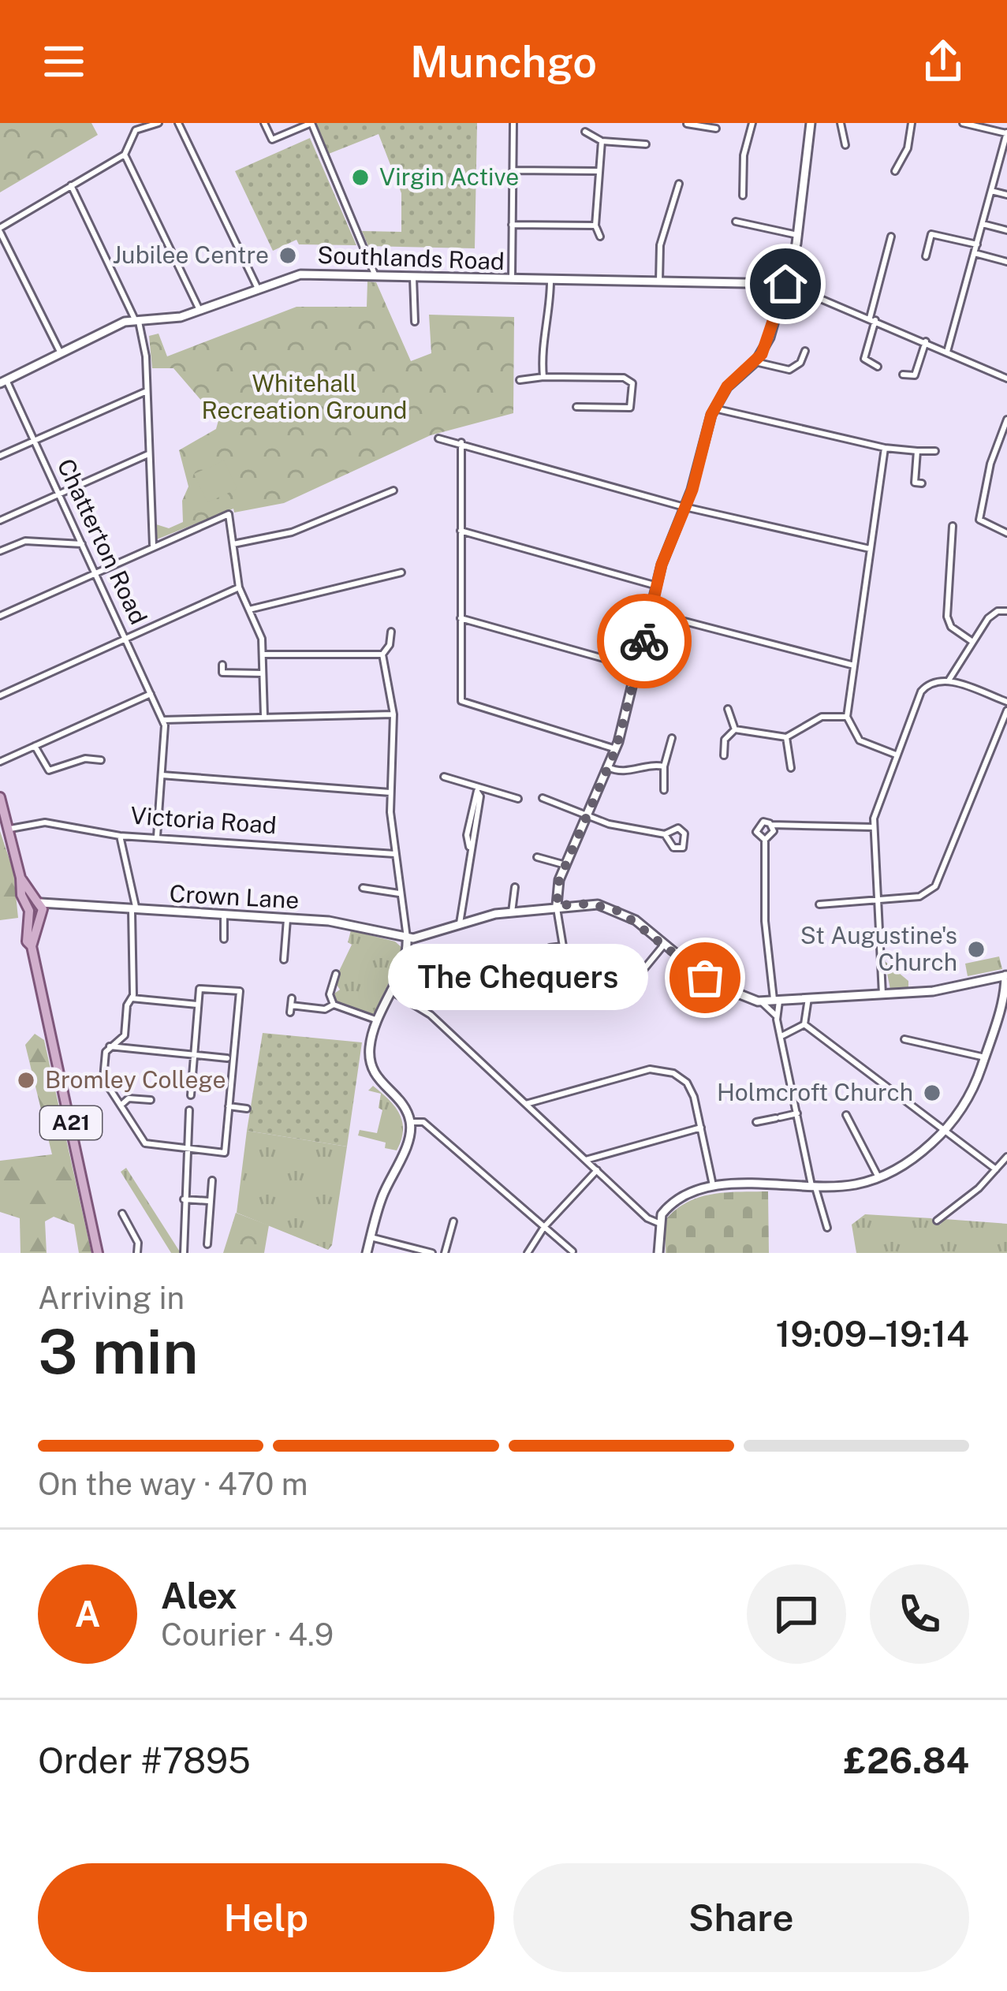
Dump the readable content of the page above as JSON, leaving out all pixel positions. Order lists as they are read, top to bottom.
{
  "streets": {
    "main road": ["A21"],
    "street": [
      "Southlands Road",
      "Chatterton Road",
      "Victoria Road",
      "Crown Lane"
    ]
  },
  "crossings": [
    ["Southlands Road", "Chatterton Road"],
    ["Victoria Road", "Crown Lane"],
    ["Victoria Road", "A21"]
  ],
  "parks": ["Whitehall Recreation Ground"],
  "places": [
    "Virgin Active",
    "Jubilee Centre",
    "St Augustine's Church",
    "The Chequers",
    "Bromley College",
    "Holmcroft Church"
  ],
  "page": {
    "header": "Munchgo",
    "bubble": "The Chequers",
    "heading": ["3 min", "Arriving in", "19:09–19:14"],
    "panel": [
      "Alex",
      "Courier · 4.9",
      "Order #7895",
      "£26.84"
    ],
    "bar": "On the way · 470 m",
    "round": "A",
    "buttons": ["Help", "Share"]
  }
}
